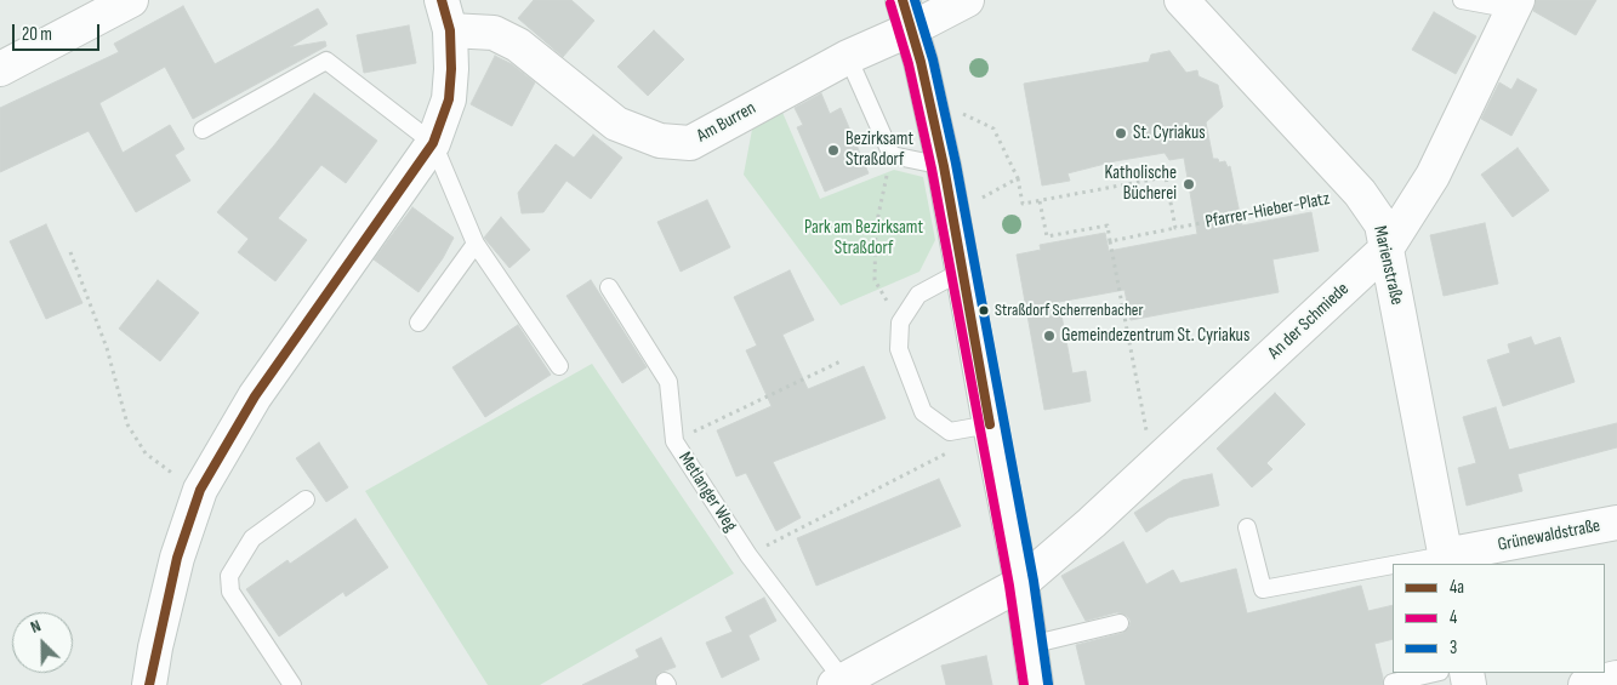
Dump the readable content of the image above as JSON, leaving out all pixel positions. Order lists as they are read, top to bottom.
{
  "streets": {
    "street": [
      "Am Burren",
      "Marienstraße",
      "An der Schmiede",
      "Metlanger Weg",
      "Grünewaldstraße"
    ],
    "path": ["Pfarrer-Hieber-Platz"]
  },
  "crossings": [
    ["Pfarrer-Hieber-Platz", "Marienstraße"],
    ["Marienstraße", "An der Schmiede"],
    ["Marienstraße", "Grünewaldstraße"],
    ["An der Schmiede", "Metlanger Weg"]
  ],
  "parks": ["Park am Bezirksamt Straßdorf"],
  "places": [
    "St. Cyriakus",
    "Bezirksamt Straßdorf",
    "Katholische Bücherei",
    "Straßdorf Scherrenbacher",
    "Gemeindezentrum St. Cyriakus"
  ],
  "lines": ["transit line 4a", "transit line 3", "transit line 4"],
  "legend": ["4a", "4", "3"],
  "scale_bar": "20 m",
  "north": "top left"
}
